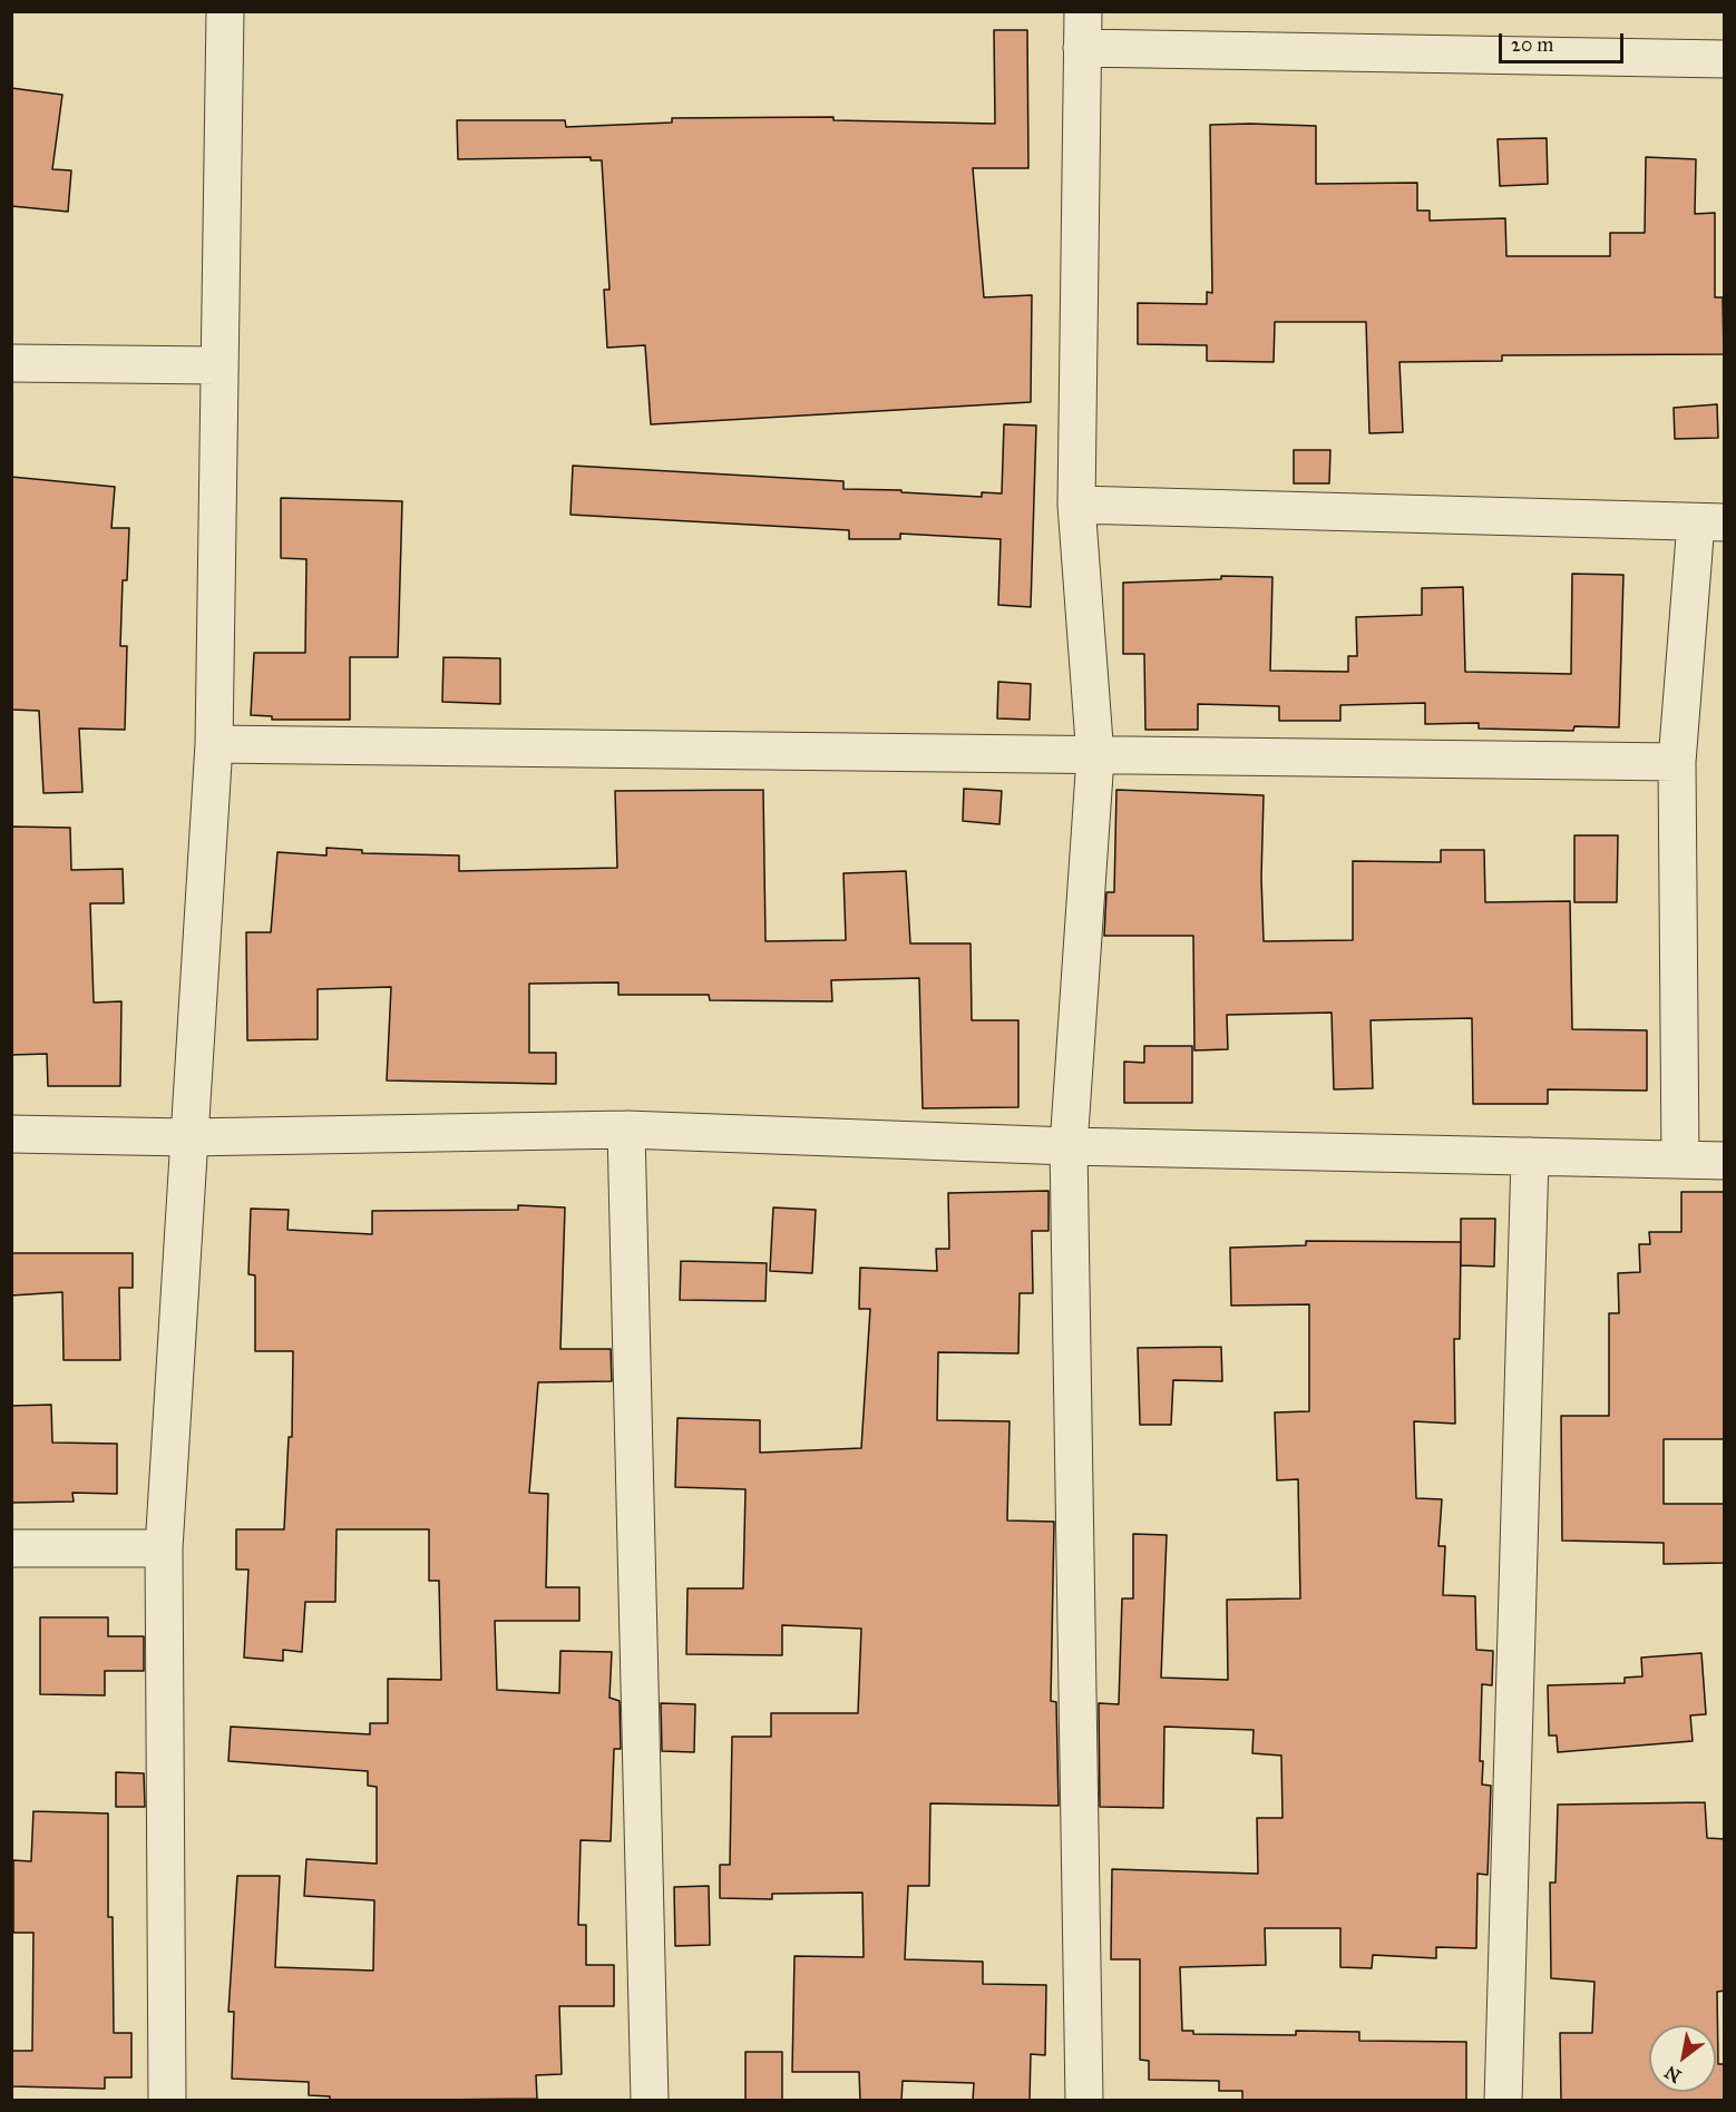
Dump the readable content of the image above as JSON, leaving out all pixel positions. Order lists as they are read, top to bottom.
{
  "scale_bar": "20 m",
  "north": "bottom left"
}
